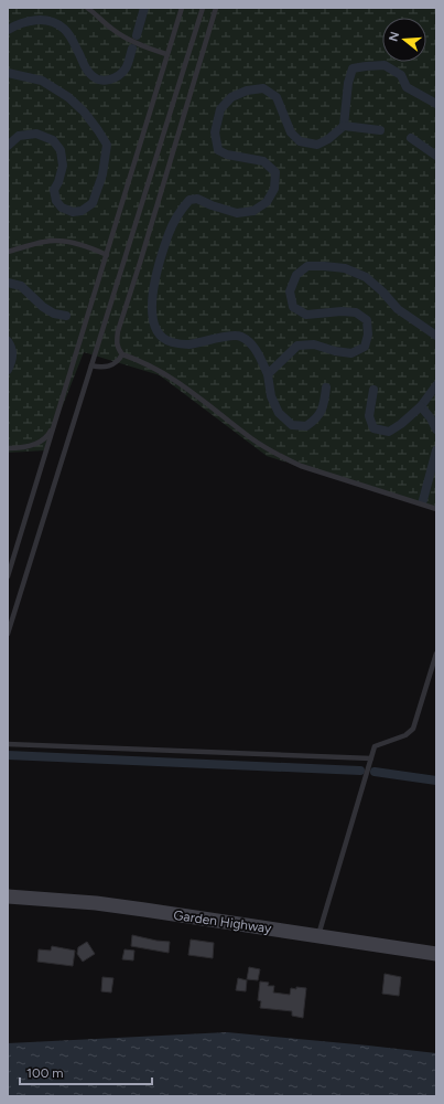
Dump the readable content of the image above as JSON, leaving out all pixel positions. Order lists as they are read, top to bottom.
{
  "streets": {
    "main road": ["Garden Highway"]
  },
  "scale_bar": "100 m",
  "north": "left"
}
